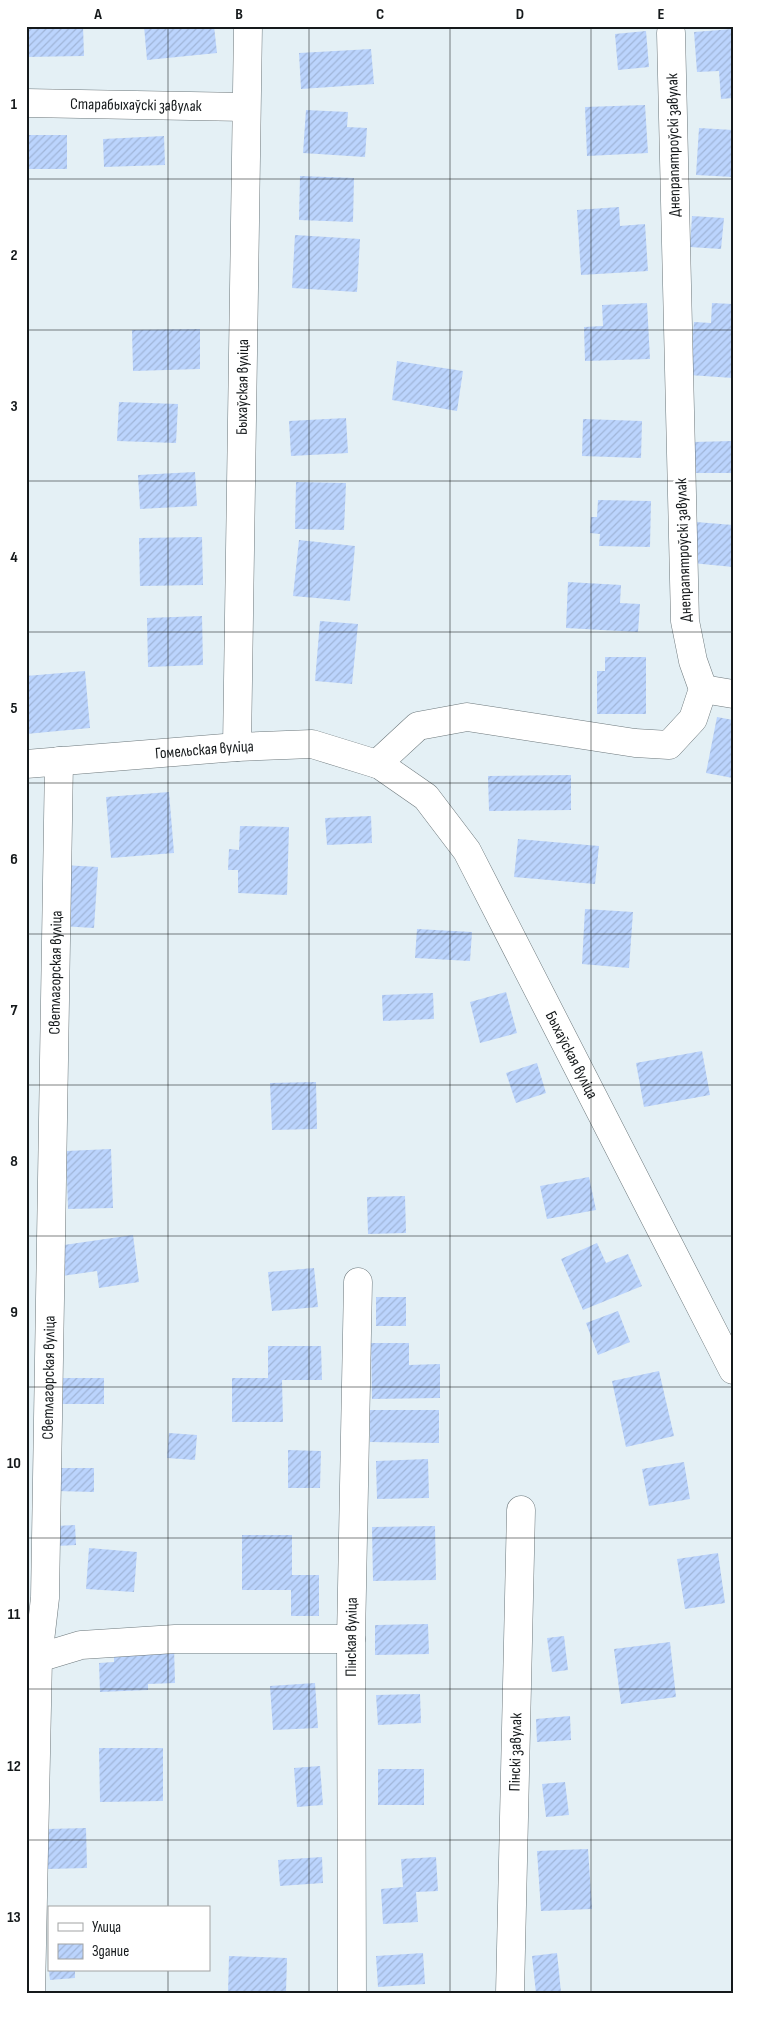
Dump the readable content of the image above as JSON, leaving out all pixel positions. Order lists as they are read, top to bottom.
{
  "streets": {
    "street": [
      "Старабыхаўскі завулак",
      "Днепрапятроўскі завулак",
      "Быхаўская вуліца",
      "Гомельская вуліца",
      "Светлагорская вуліца",
      "Пінская вуліца",
      "Пінскі завулак"
    ]
  },
  "crossings": [
    ["Старабыхаўскі завулак", "Быхаўская вуліца"],
    ["Быхаўская вуліца", "Гомельская вуліца"],
    ["Гомельская вуліца", "Светлагорская вуліца"]
  ],
  "legend": ["Улица", "Здание"],
  "grid": {
    "columns": [
      "A",
      "B",
      "C",
      "D",
      "E"
    ],
    "rows": [
      "1",
      "2",
      "3",
      "4",
      "5",
      "6",
      "7",
      "8",
      "9",
      "10",
      "11",
      "12",
      "13"
    ]
  }
}
